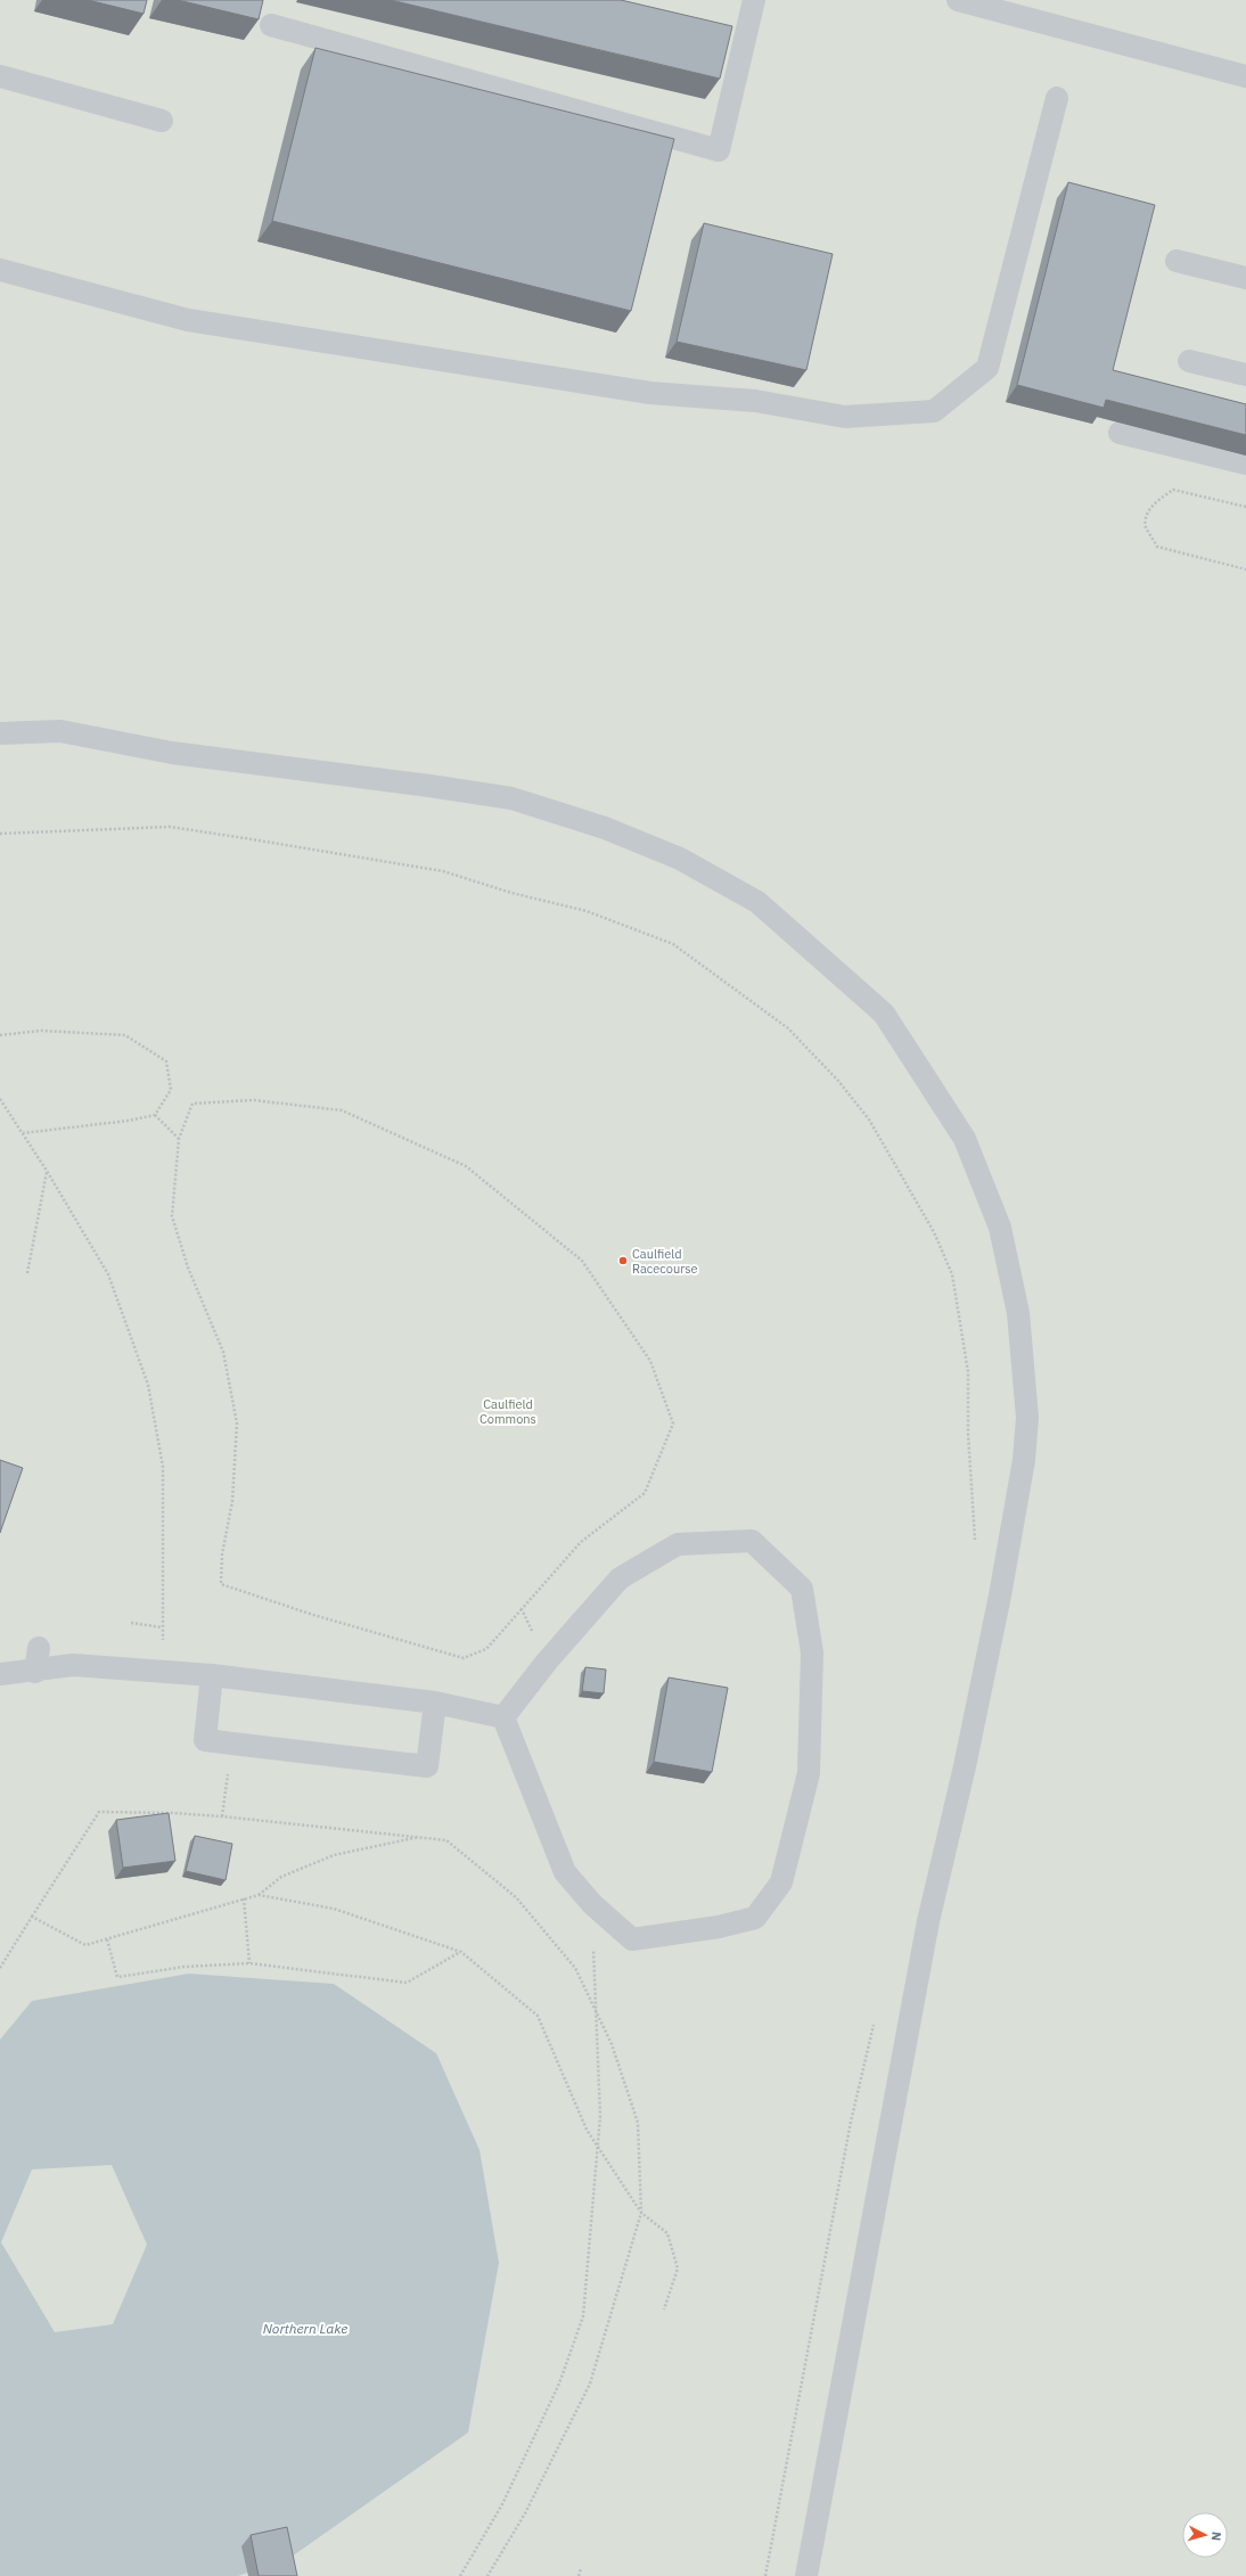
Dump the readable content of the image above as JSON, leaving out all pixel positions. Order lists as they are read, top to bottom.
{
  "water": ["Northern Lake"],
  "parks": ["Caulfield Commons"],
  "places": ["Caulfield Racecourse"],
  "north": "right"
}
